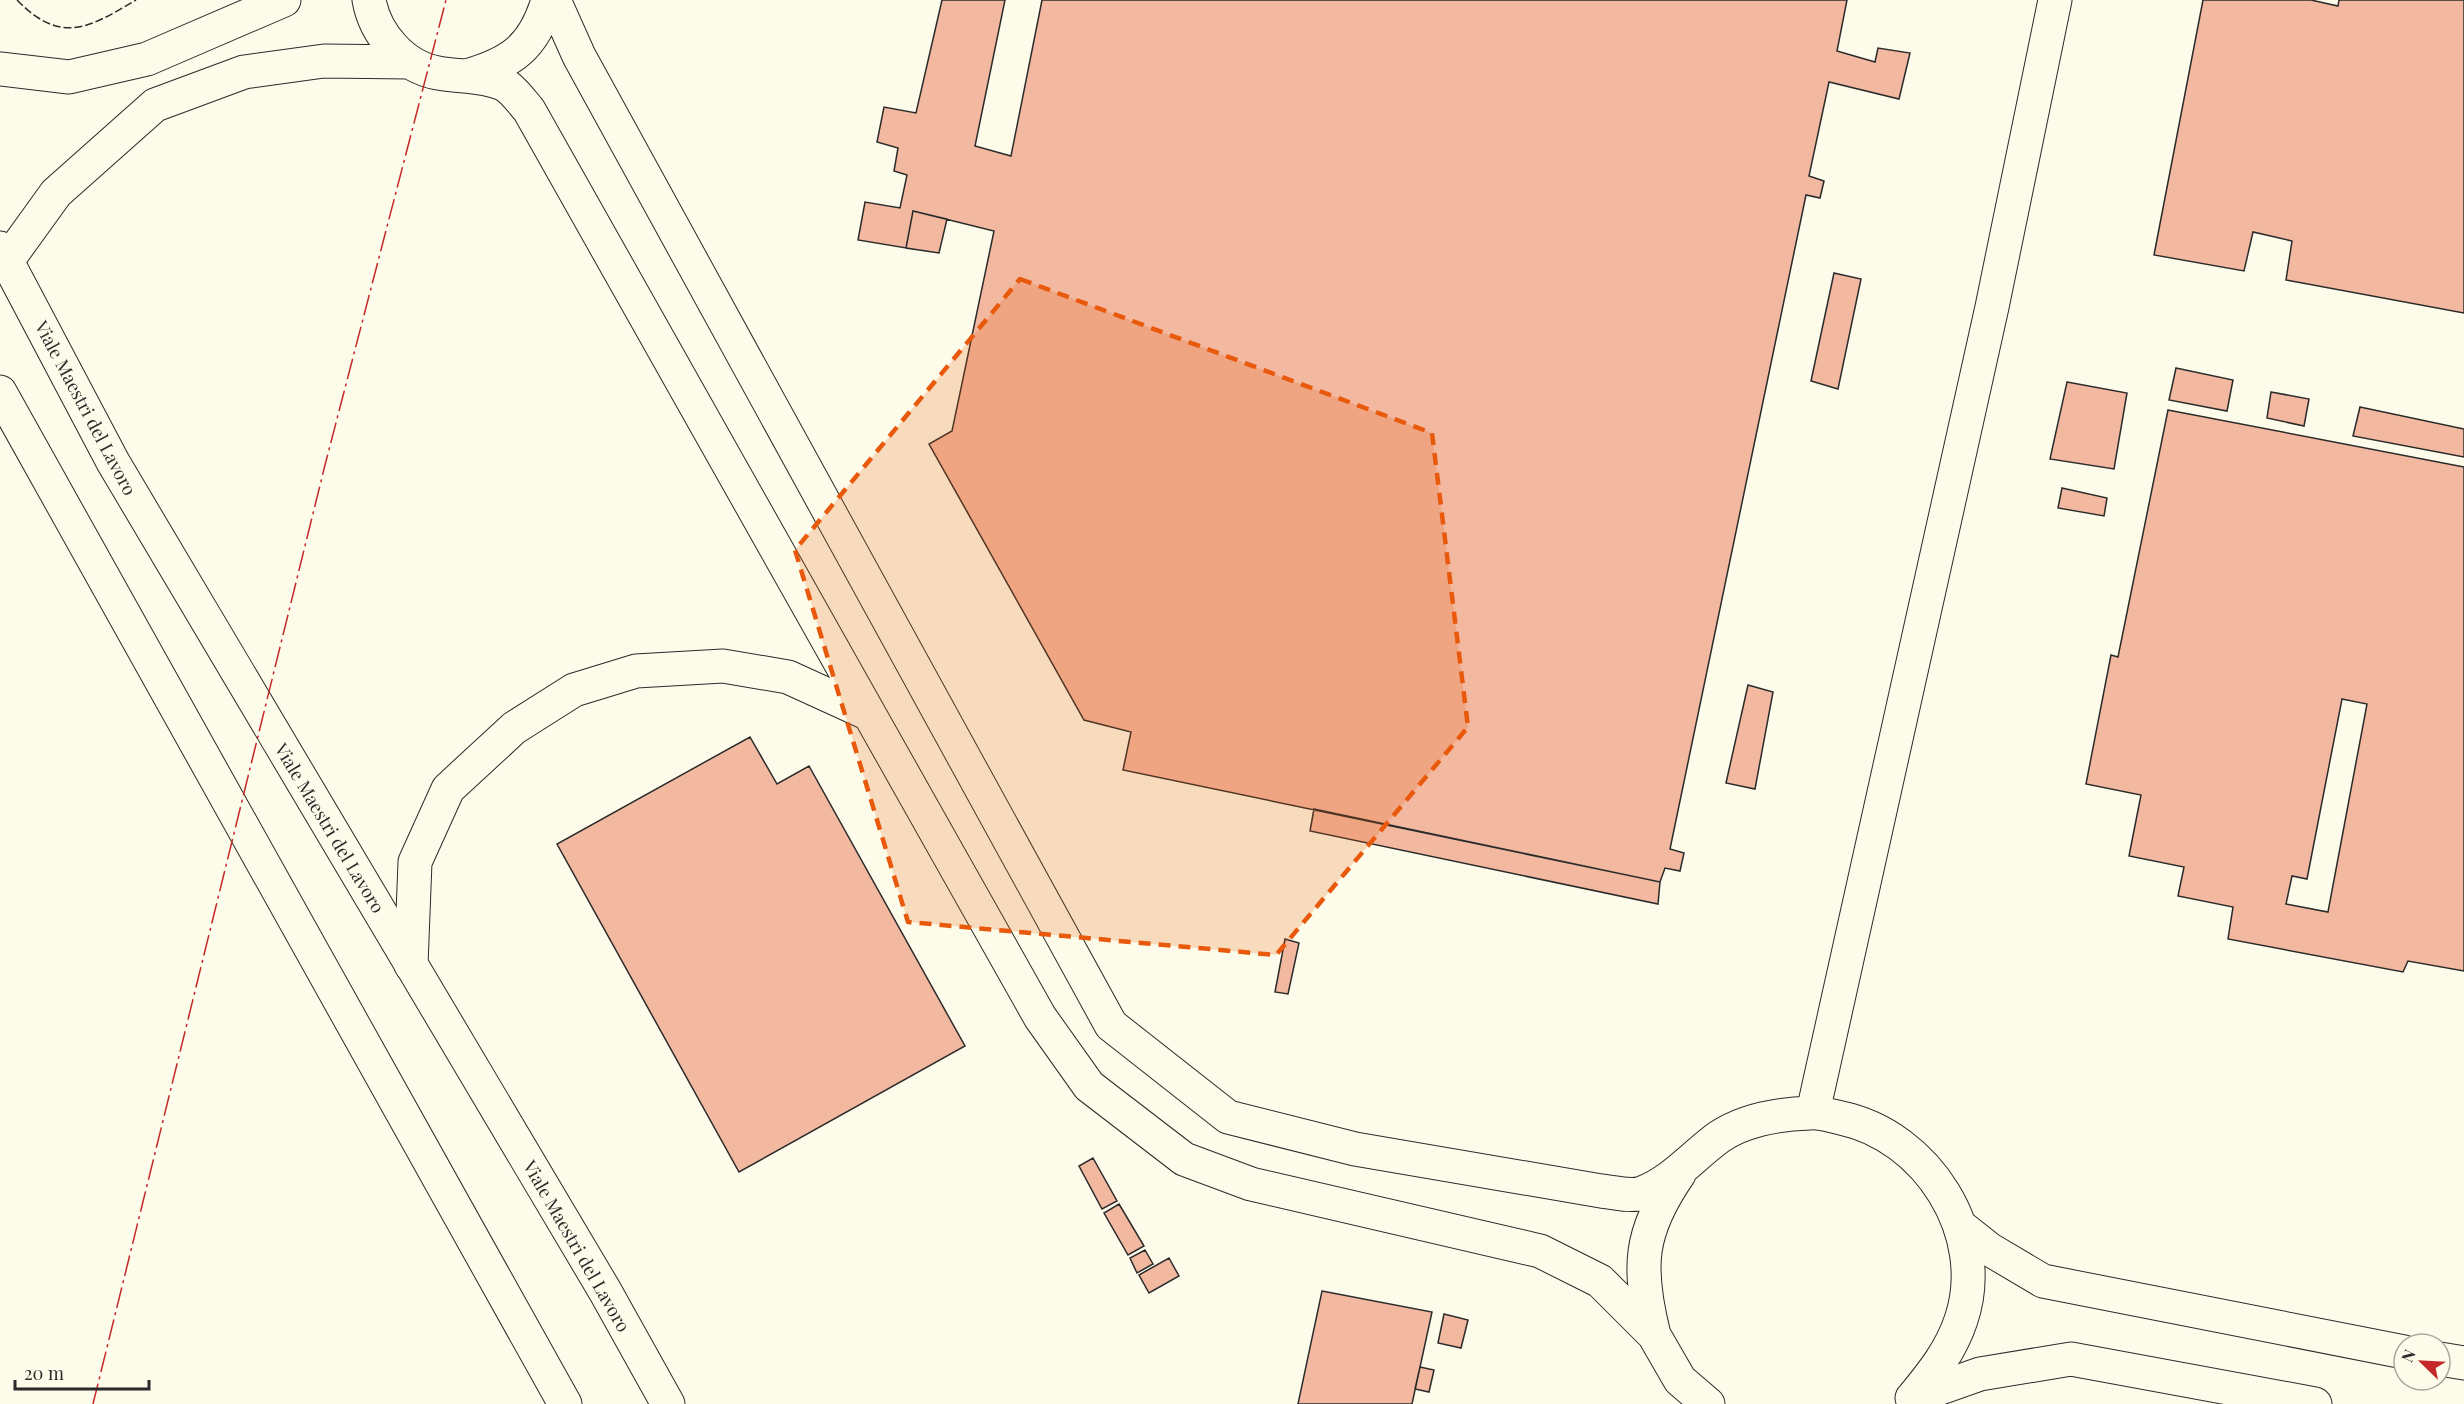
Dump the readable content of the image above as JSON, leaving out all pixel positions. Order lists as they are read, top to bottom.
{
  "streets": {
    "street": ["Viale Maestri del Lavoro"]
  },
  "scale_bar": "20 m",
  "north": "top left"
}
